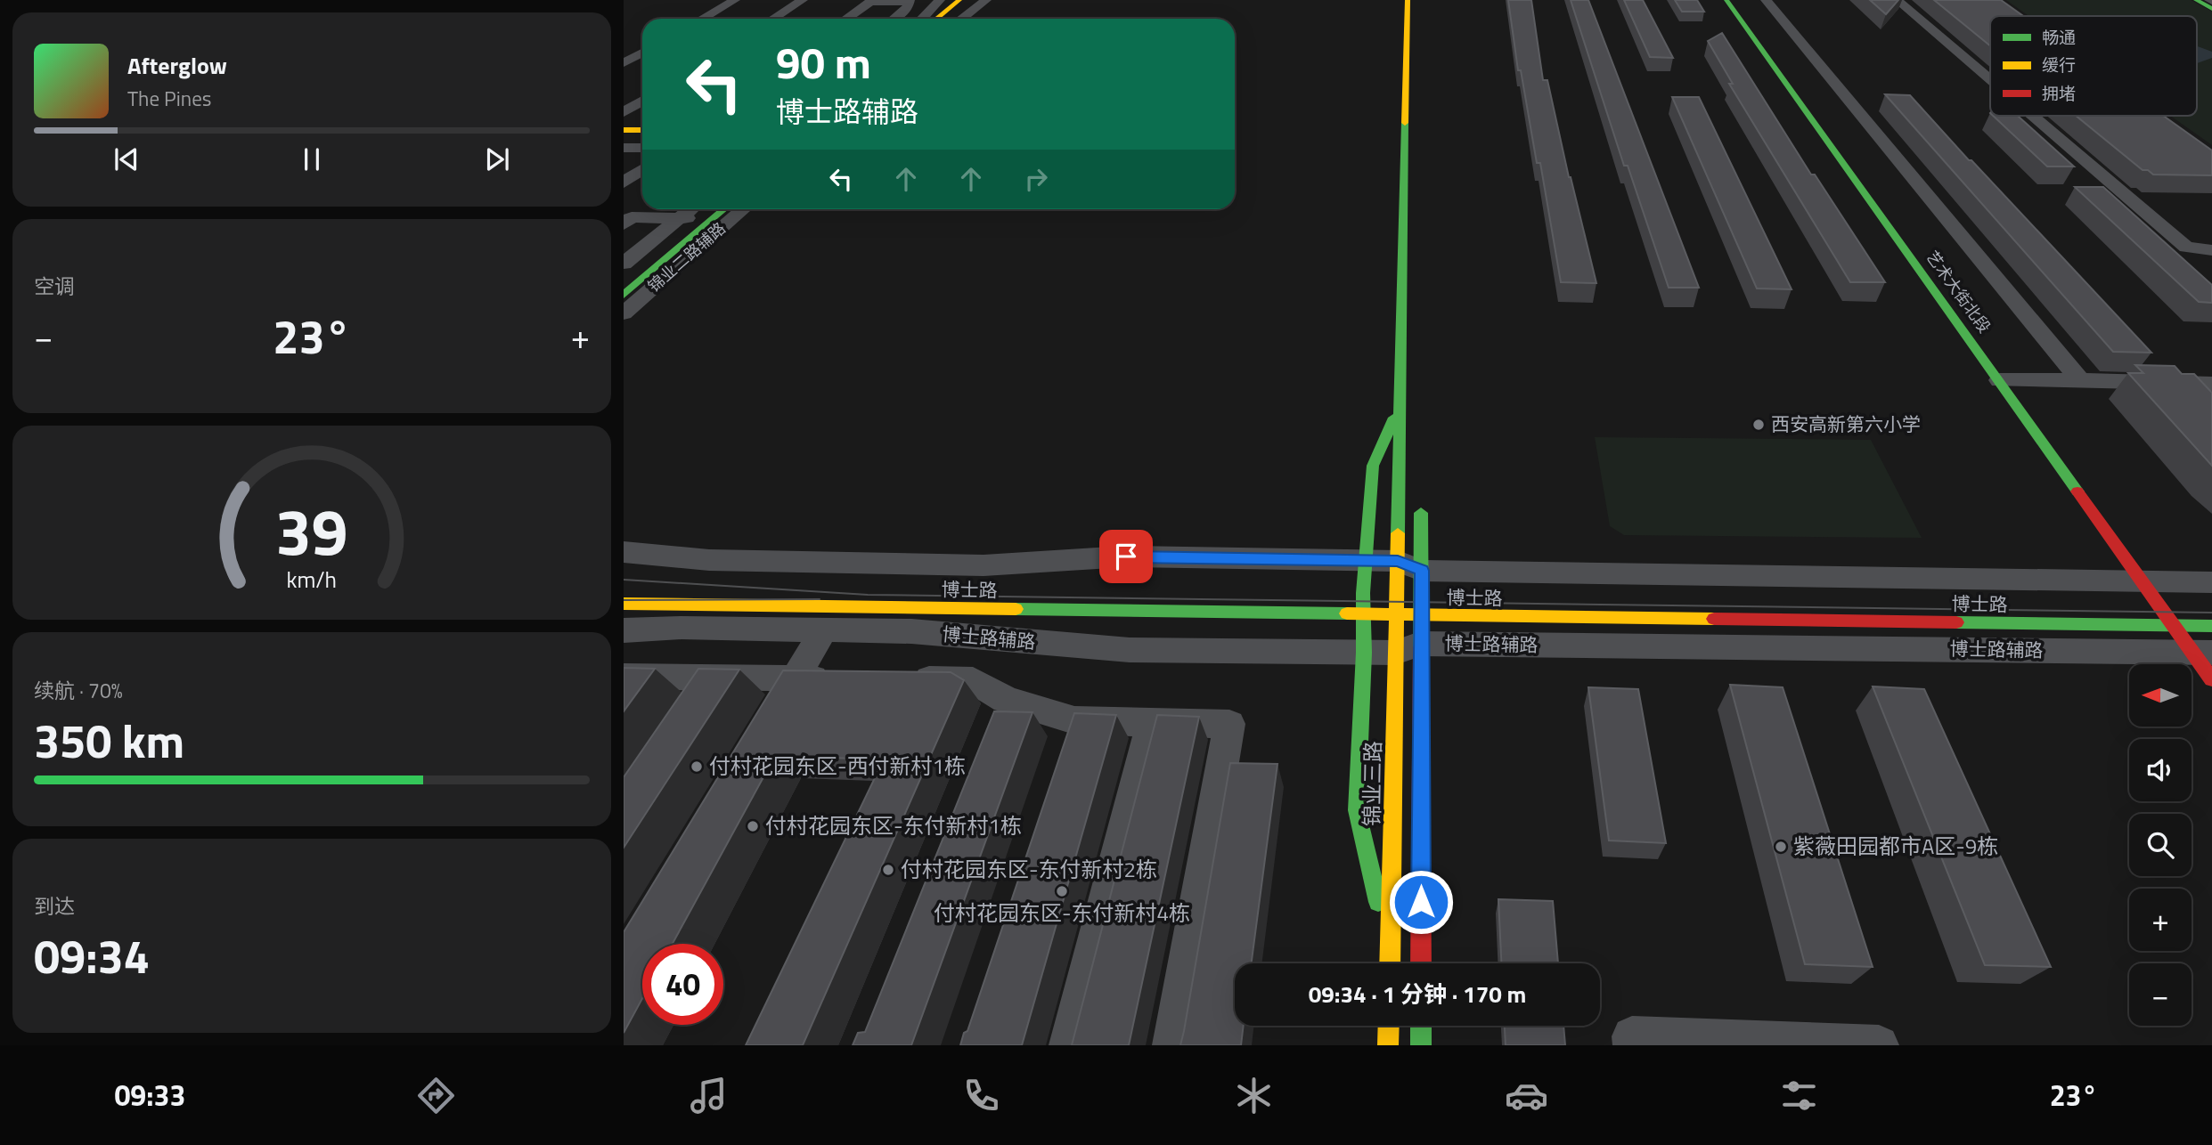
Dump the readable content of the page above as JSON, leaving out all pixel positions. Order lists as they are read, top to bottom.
{
  "streets": {
    "street": [
      "锦业二路辅路",
      "艺术大街北段",
      "博士路",
      "博士路辅路",
      "锦业三路"
    ]
  },
  "crossings": [
    ["艺术大街北段", "博士路"],
    ["艺术大街北段", "博士路辅路"],
    ["博士路", "博士路辅路"],
    ["博士路", "锦业三路"],
    ["博士路辅路", "锦业三路"]
  ],
  "places": [
    "西安高新第六小学",
    "付村花园东区-西付新村1栋",
    "付村花园东区-东付新村1栋",
    "紫薇田园都市A区-9栋",
    "付村花园东区-东付新村2栋",
    "付村花园东区-东付新村4栋"
  ],
  "legend": ["畅通", "缓行", "拥堵"],
  "north": "left",
  "page": {
    "turn": ["90 m", "博士路辅路"],
    "song": ["Afterglow", "The Pines"],
    "tile": [
      "空调",
      ["续航 · 70%", "350 km"],
      ["到达", "09:34"]
    ],
    "heat": ["−", "23°", "+"],
    "map_buttons": ["+", "−"],
    "limit": "40",
    "trip": "09:34 · 1 分钟 · 170 m",
    "tabs": ["09:33", "23°"],
    "gauge": ["39", "km/h"]
  }
}
